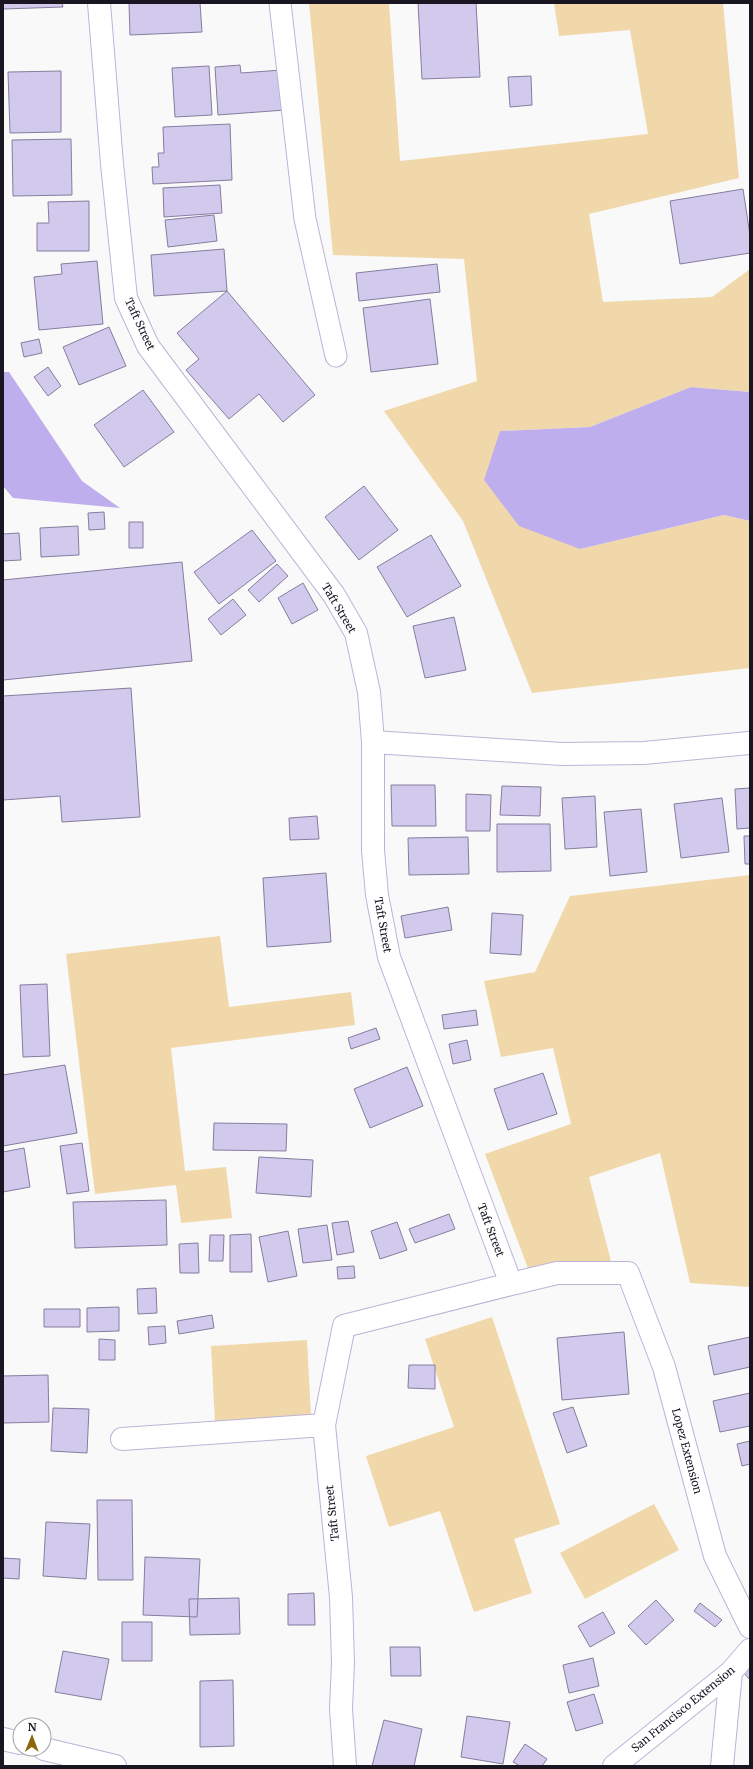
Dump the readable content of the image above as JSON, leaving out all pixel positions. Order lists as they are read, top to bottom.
{
  "streets": {
    "street": ["Taft Street", "Lopez Extension", "San Francisco Extension"]
  },
  "crossings": [
    ["Taft Street", "Lopez Extension"]
  ],
  "north": "top"
}
